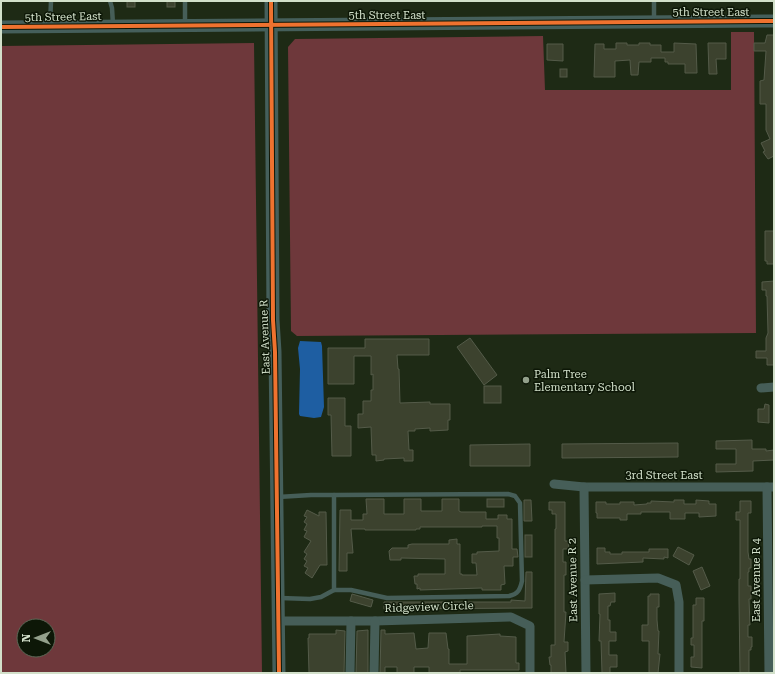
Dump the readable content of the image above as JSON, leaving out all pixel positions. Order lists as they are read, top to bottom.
{
  "streets": {
    "street": [
      "5th Street East",
      "East Avenue R",
      "3rd Street East",
      "East Avenue R 2",
      "East Avenue R 4",
      "Ridgeview Circle"
    ]
  },
  "crossings": [
    ["5th Street East", "East Avenue R"],
    ["East Avenue R", "Ridgeview Circle"],
    ["3rd Street East", "East Avenue R 2"],
    ["3rd Street East", "East Avenue R 4"]
  ],
  "places": ["Palm Tree Elementary School"],
  "north": "left"
}
